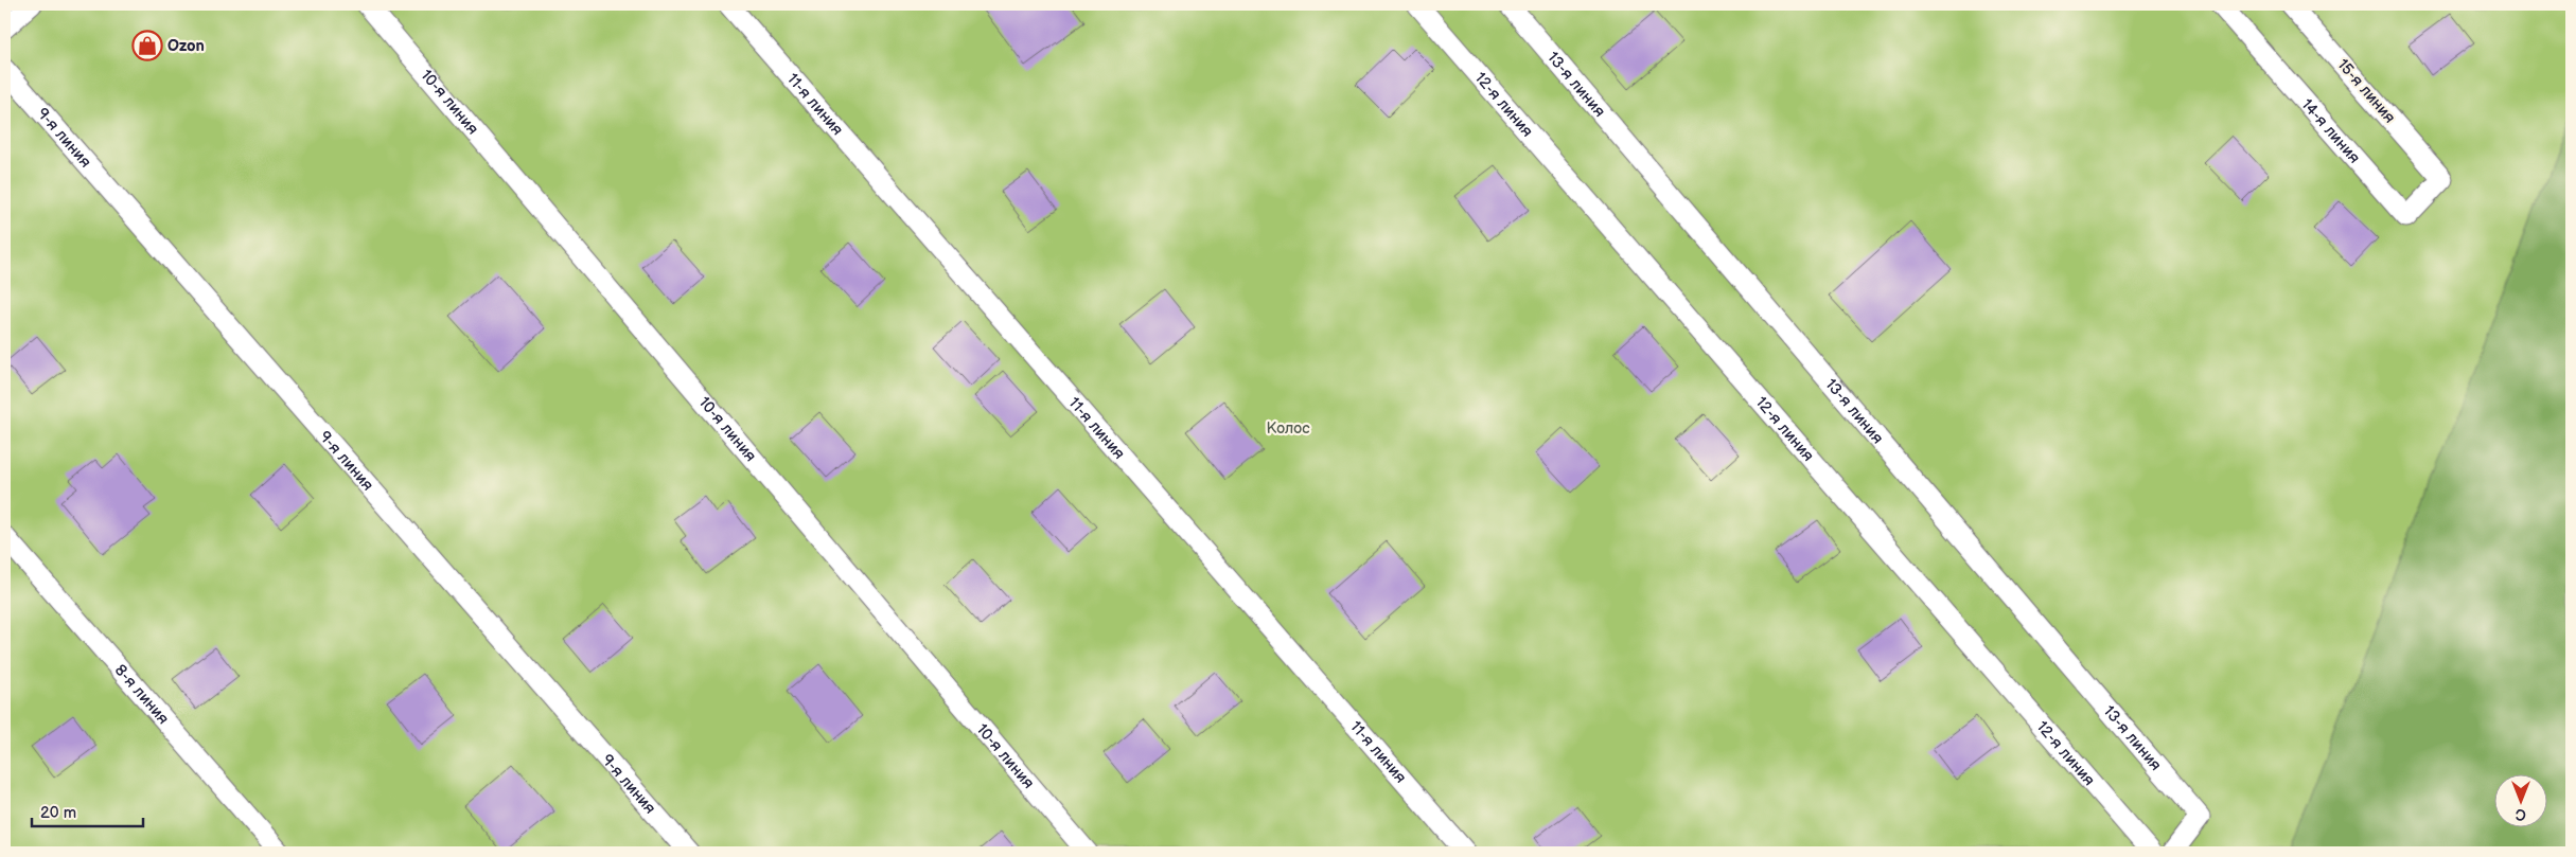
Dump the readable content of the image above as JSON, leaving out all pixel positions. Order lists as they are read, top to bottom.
{
  "streets": {
    "lane": [
      "13-я линия",
      "15-я линия",
      "10-я линия",
      "12-я линия",
      "11-я линия",
      "14-я линия",
      "9-я линия",
      "8-я линия"
    ]
  },
  "crossings": [
    ["15-я линия", "14-я линия"]
  ],
  "parks": ["Колос"],
  "places": {
    "shop": ["Ozon"]
  },
  "scale_bar": "20 m",
  "north": "bottom"
}
